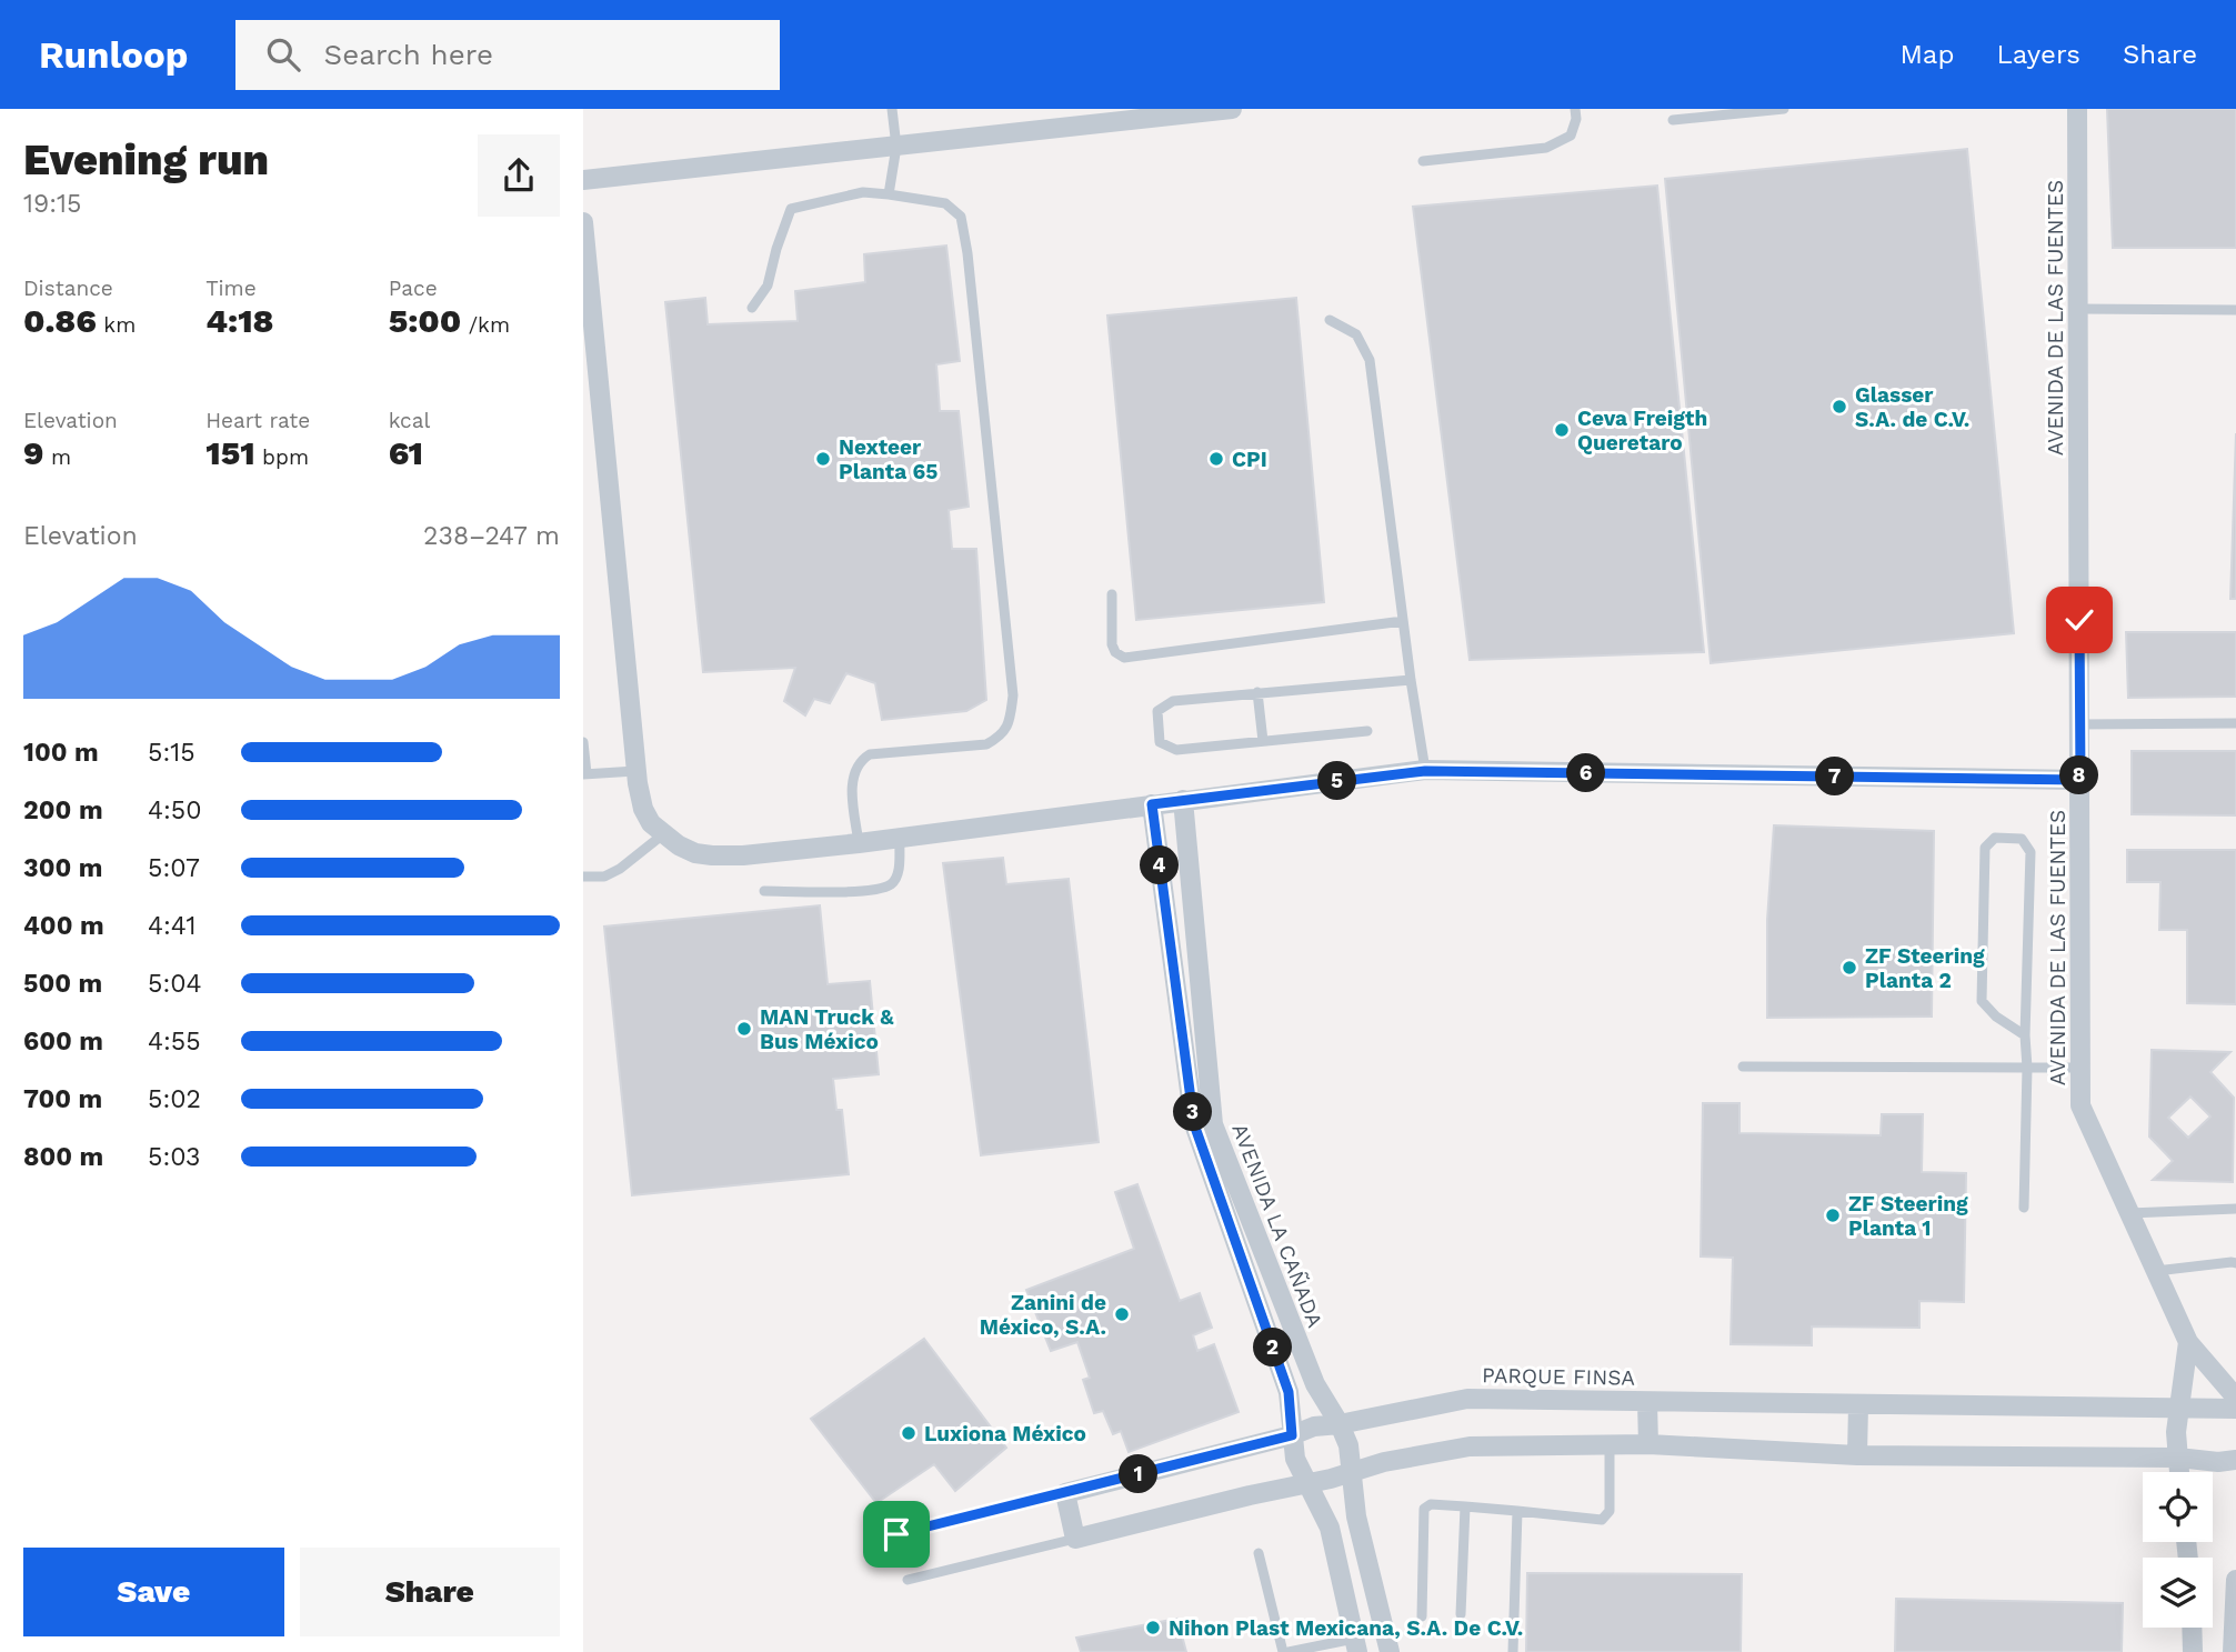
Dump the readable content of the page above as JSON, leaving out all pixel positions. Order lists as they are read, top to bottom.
{
  "streets": {
    "street": ["AVENIDA DE LAS FUENTES", "AVENIDA LA CAÑADA", "PARQUE FINSA"]
  },
  "crossings": [
    ["AVENIDA LA CAÑADA", "PARQUE FINSA"]
  ],
  "places": [
    "Glasser S.A. de C.V.",
    "Ceva Freigth Queretaro",
    "Nexteer Planta 65",
    "CPI",
    "ZF Steering Planta 2",
    "MAN Truck & Bus México",
    "ZF Steering Planta 1",
    "Zanini de México, S.A.",
    "Luxiona México",
    "Nihon Plast Mexicana, S.A. De C.V."
  ],
  "page": {
    "header": "Runloop",
    "search": "Search here",
    "nav": ["Map", "Layers", "Share"],
    "heading": ["Evening run", "19:15"],
    "stats": [
      ["Distance", "0.86 km"],
      ["Time", "4:18"],
      ["Pace", "5:00 /km"],
      ["Elevation", "9 m"],
      ["Heart rate", "151 bpm"],
      ["kcal", "61"]
    ],
    "chart": ["Elevation", "238–247 m"],
    "list": [
      {
        "name": "100 m",
        "note": "5:15"
      },
      {
        "name": "200 m",
        "note": "4:50"
      },
      {
        "name": "300 m",
        "note": "5:07"
      },
      {
        "name": "400 m",
        "note": "4:41"
      },
      {
        "name": "500 m",
        "note": "5:04"
      },
      {
        "name": "600 m",
        "note": "4:55"
      },
      {
        "name": "700 m",
        "note": "5:02"
      },
      {
        "name": "800 m",
        "note": "5:03"
      }
    ],
    "pins": [
      "6",
      "8",
      "7",
      "5",
      "4",
      "3",
      "2",
      "1"
    ],
    "buttons": ["Save", "Share"]
  }
}
